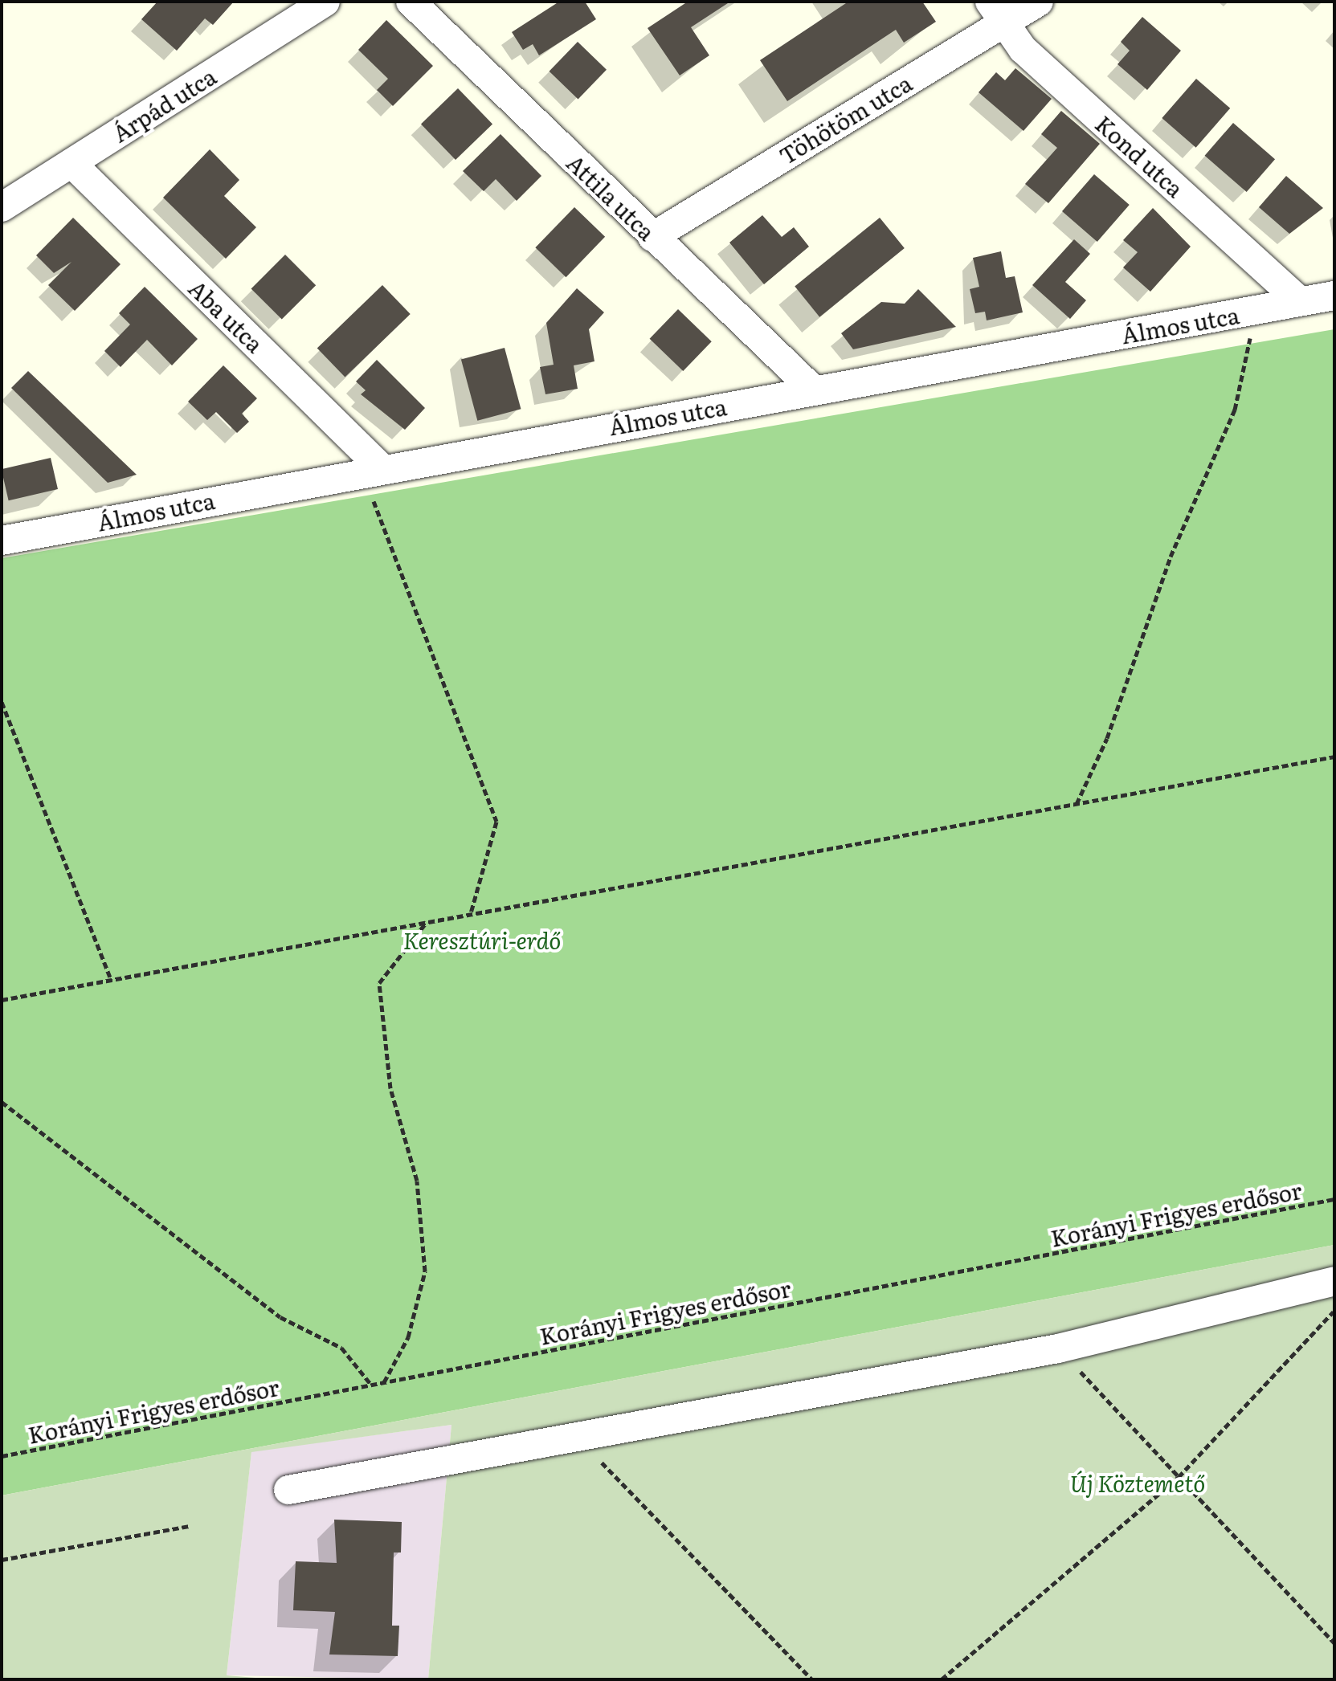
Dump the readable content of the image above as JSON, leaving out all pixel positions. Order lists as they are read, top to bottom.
{
  "streets": {
    "street": [
      "Árpád utca",
      "Töhötöm utca",
      "Kond utca",
      "Attila utca",
      "Aba utca",
      "Álmos utca"
    ],
    "path": ["Korányi Frigyes erdősor"]
  },
  "crossings": [
    ["Árpád utca", "Aba utca"],
    ["Töhötöm utca", "Kond utca"],
    ["Töhötöm utca", "Attila utca"],
    ["Kond utca", "Álmos utca"],
    ["Attila utca", "Álmos utca"],
    ["Aba utca", "Álmos utca"]
  ],
  "parks": ["Keresztúri-erdő", "Új Köztemető"]
}
